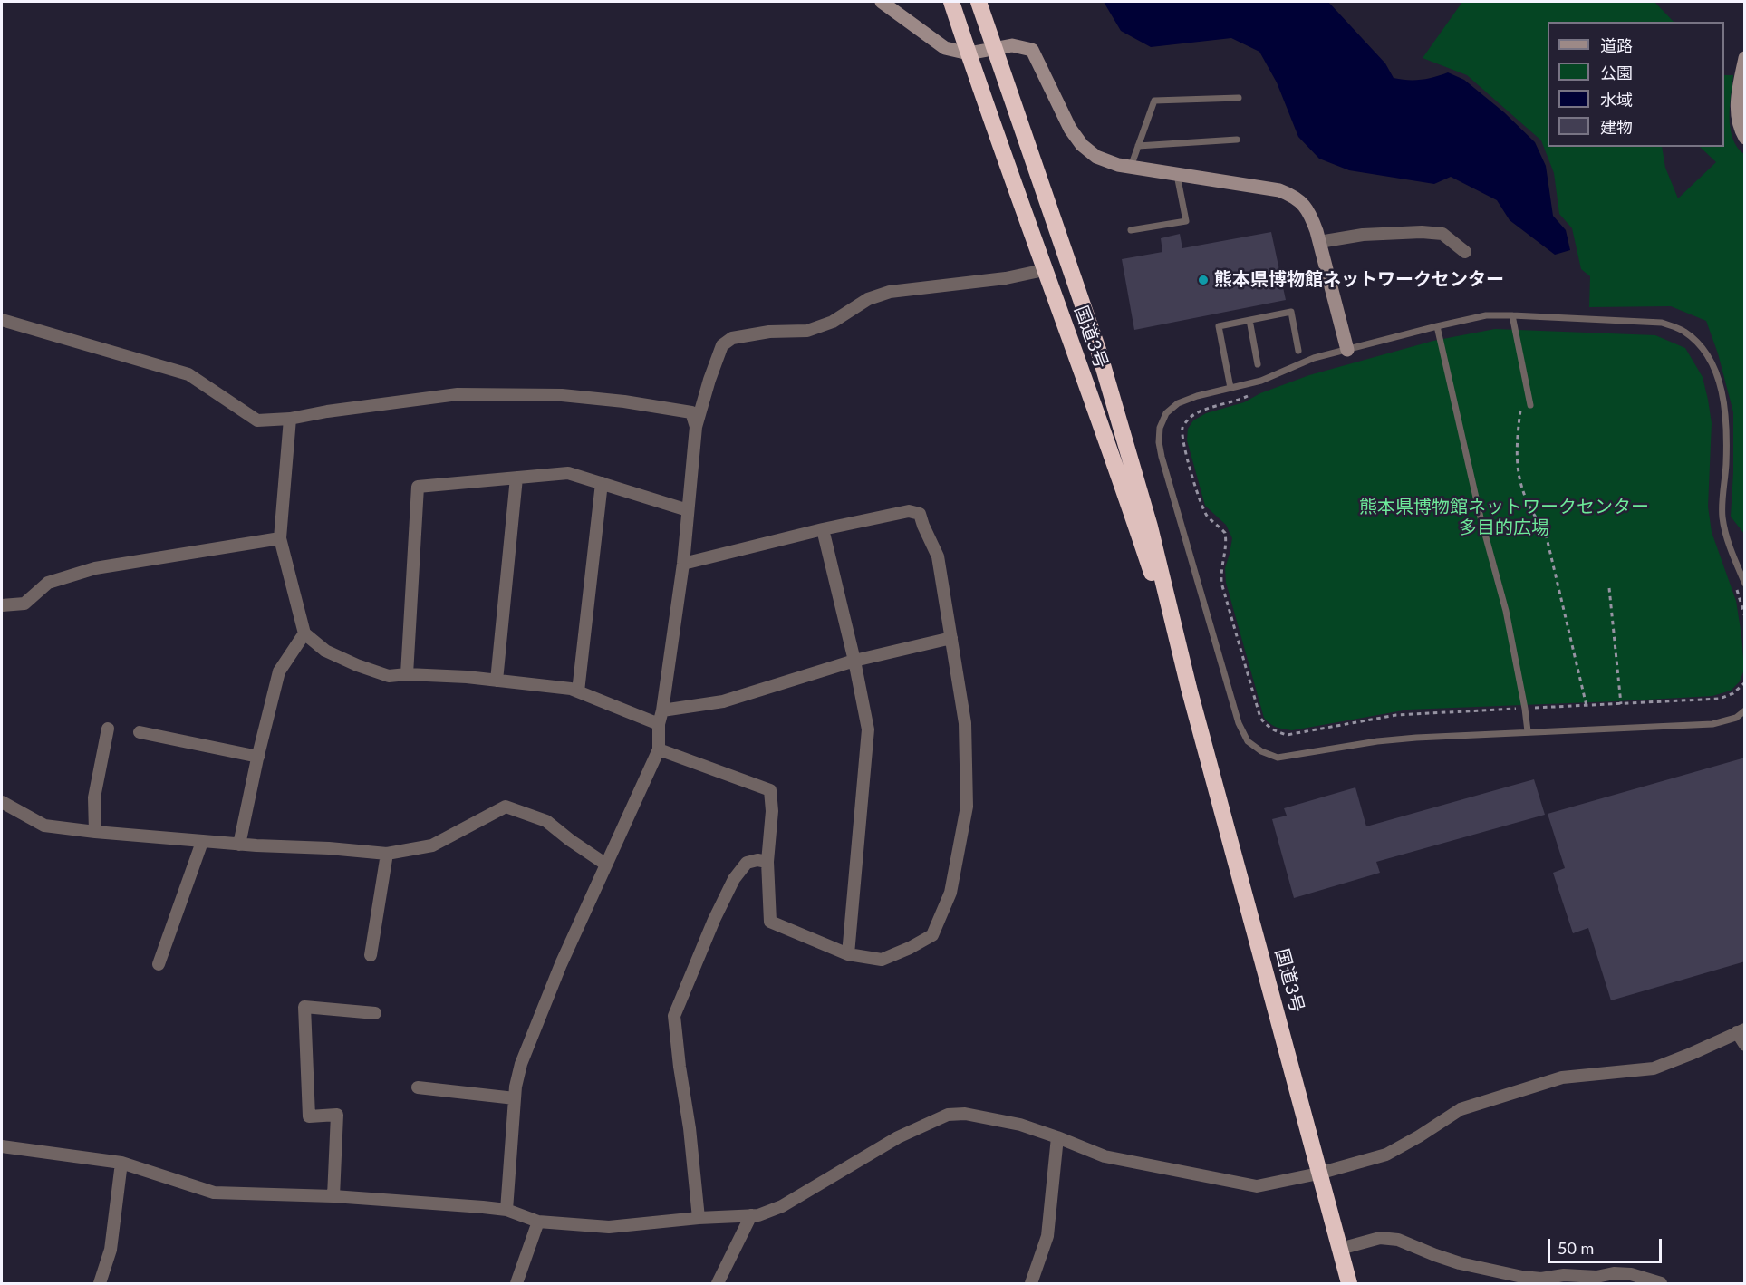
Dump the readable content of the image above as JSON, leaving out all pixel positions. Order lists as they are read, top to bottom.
{
  "streets": {
    "highway": ["国道3号"]
  },
  "parks": ["熊本県博物館ネットワークセンター 多目的広場"],
  "places": ["熊本県博物館ネットワークセンター"],
  "legend": [
    "道路",
    "公園",
    "水域",
    "建物"
  ],
  "scale_bar": "50 m"
}
